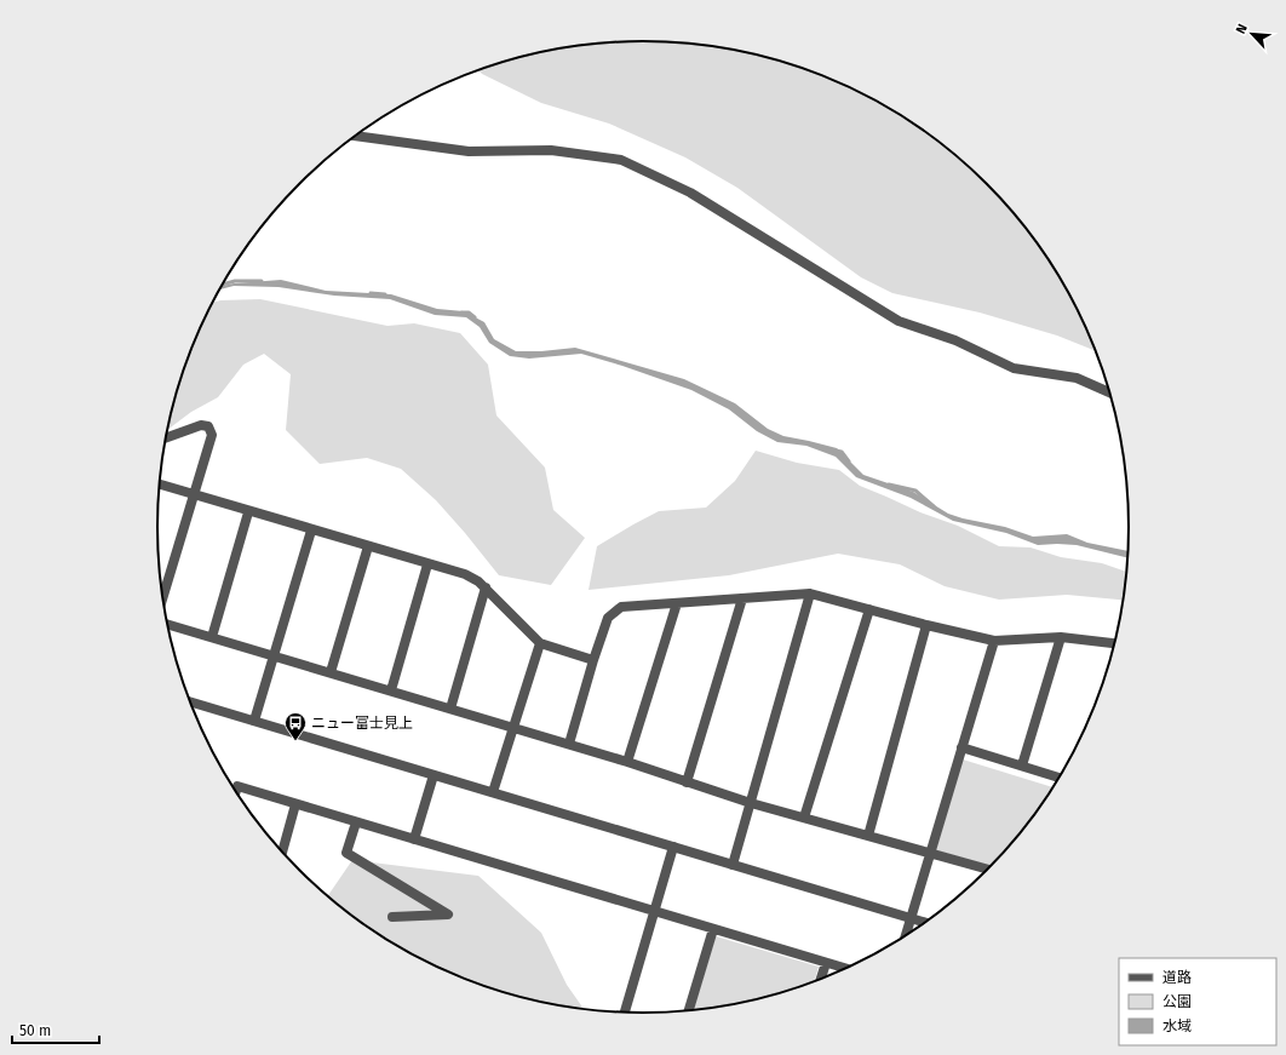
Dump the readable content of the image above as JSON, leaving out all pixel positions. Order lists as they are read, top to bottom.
{
  "places": {
    "bus stop": ["ニュー富士見上"]
  },
  "legend": ["道路", "公園", "水域"],
  "scale_bar": "50 m",
  "north": "top left"
}
